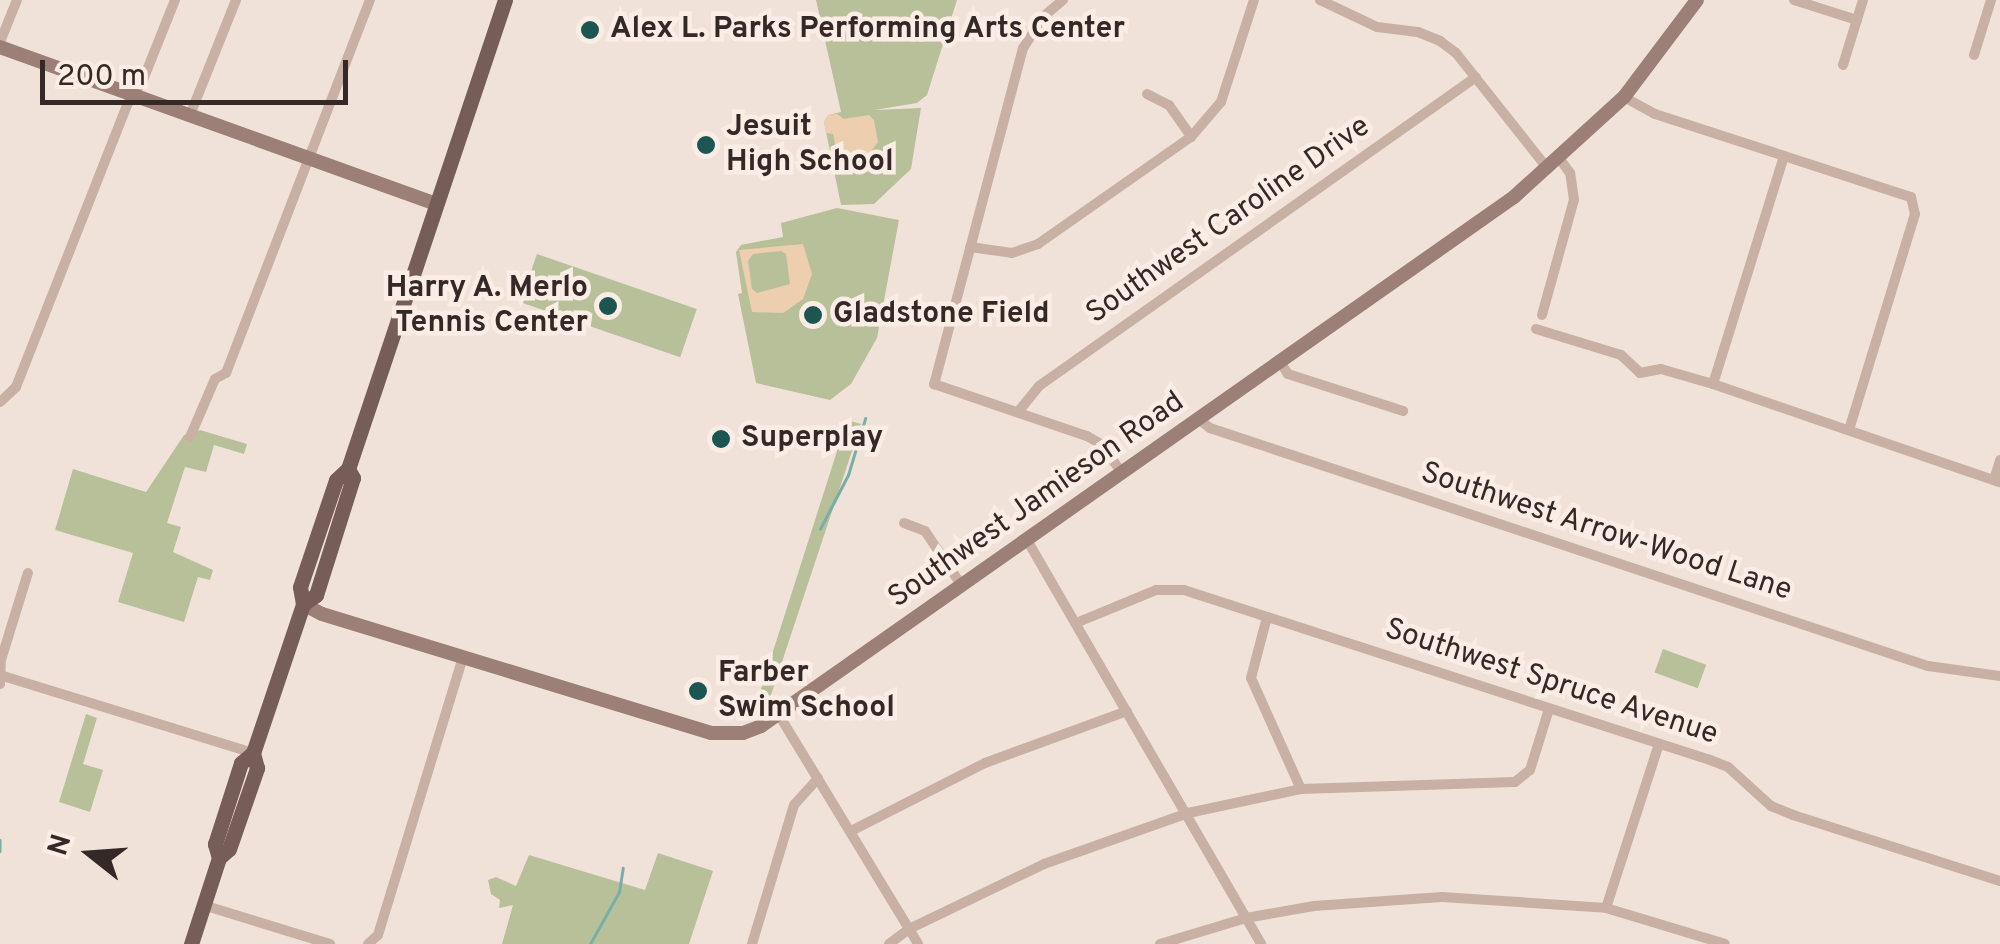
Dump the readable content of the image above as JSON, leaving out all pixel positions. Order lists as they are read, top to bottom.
{
  "streets": {
    "street": [
      "Southwest Caroline Drive",
      "Southwest Jamieson Road",
      "Southwest Arrow-Wood Lane",
      "Southwest Spruce Avenue"
    ]
  },
  "crossings": [
    ["Southwest Jamieson Road", "Southwest Arrow-Wood Lane"]
  ],
  "places": [
    "Alex L. Parks Performing Arts Center",
    "Jesuit High School",
    "Harry A. Merlo Tennis Center",
    "Gladstone Field",
    "Superplay",
    "Farber Swim School"
  ],
  "scale_bar": "200 m",
  "north": "left"
}
